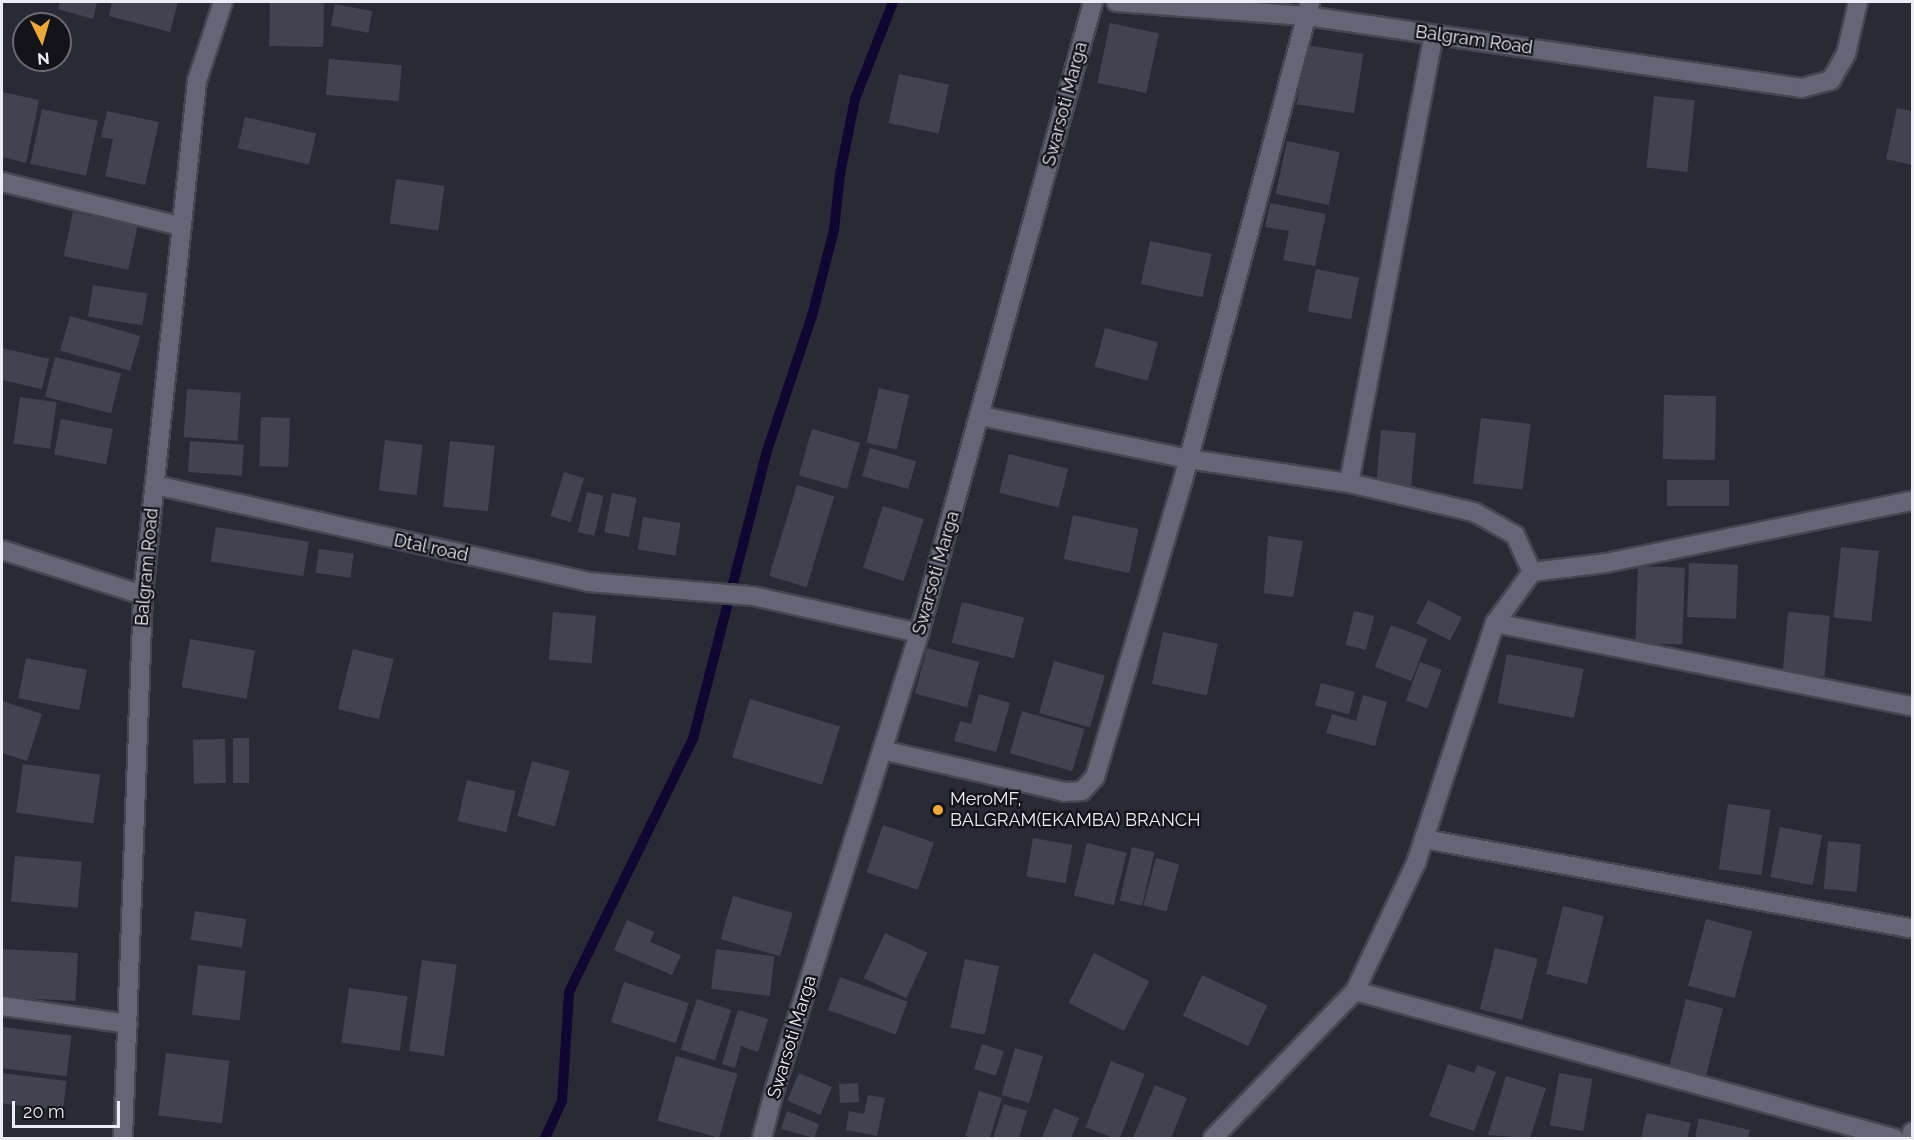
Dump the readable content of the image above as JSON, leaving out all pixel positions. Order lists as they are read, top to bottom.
{
  "streets": {
    "street": ["Balgram Road", "Swarsoti Marga", "Dtal road"]
  },
  "crossings": [
    ["Balgram Road", "Dtal road"],
    ["Swarsoti Marga", "Dtal road"]
  ],
  "places": ["MeroMF, BALGRAM(EKAMBA) BRANCH"],
  "scale_bar": "20 m",
  "north": "bottom"
}
